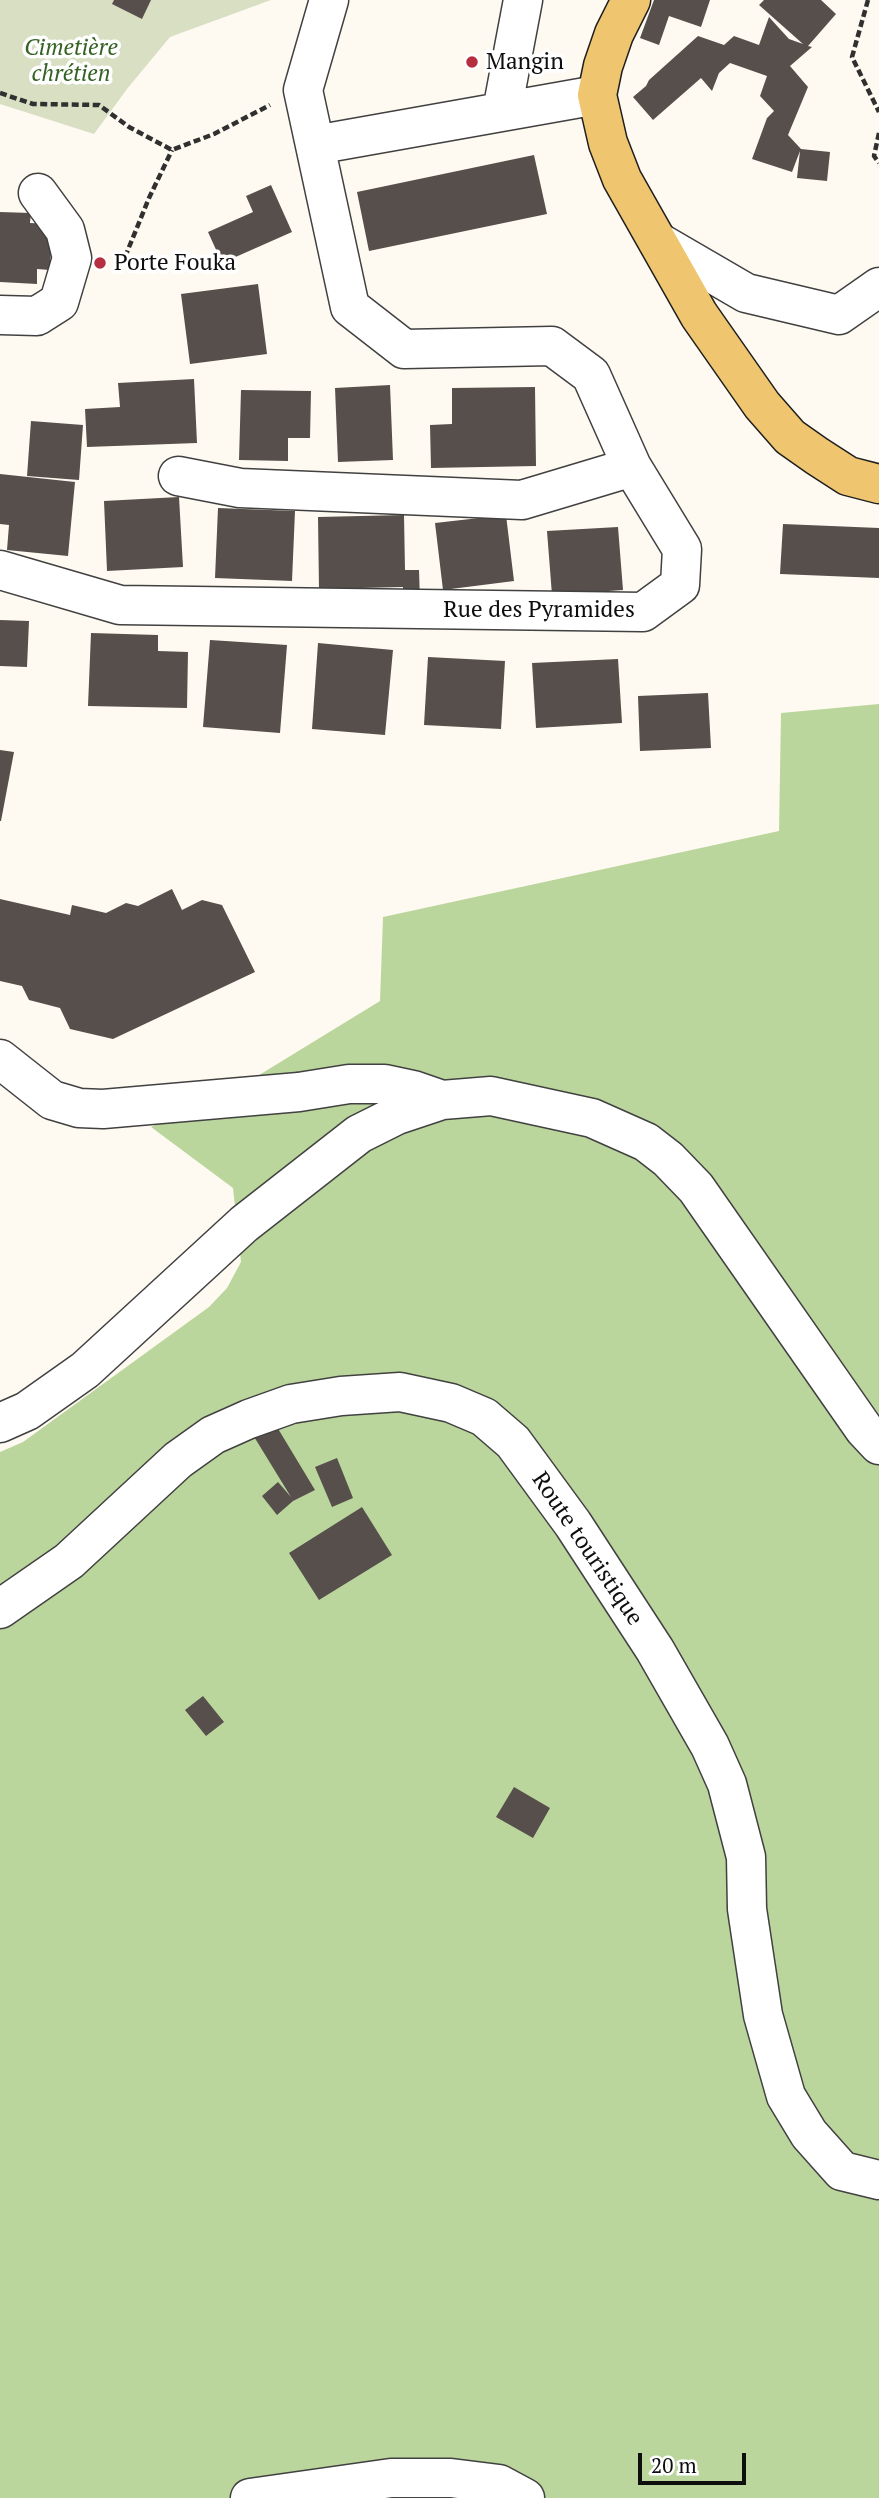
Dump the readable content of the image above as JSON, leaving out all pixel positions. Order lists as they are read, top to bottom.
{
  "streets": {
    "street": ["Rue des Pyramides", "Route touristique"]
  },
  "parks": ["Cimetière chrétien"],
  "places": ["Mangin", "Porte Fouka"],
  "scale_bar": "20 m"
}
